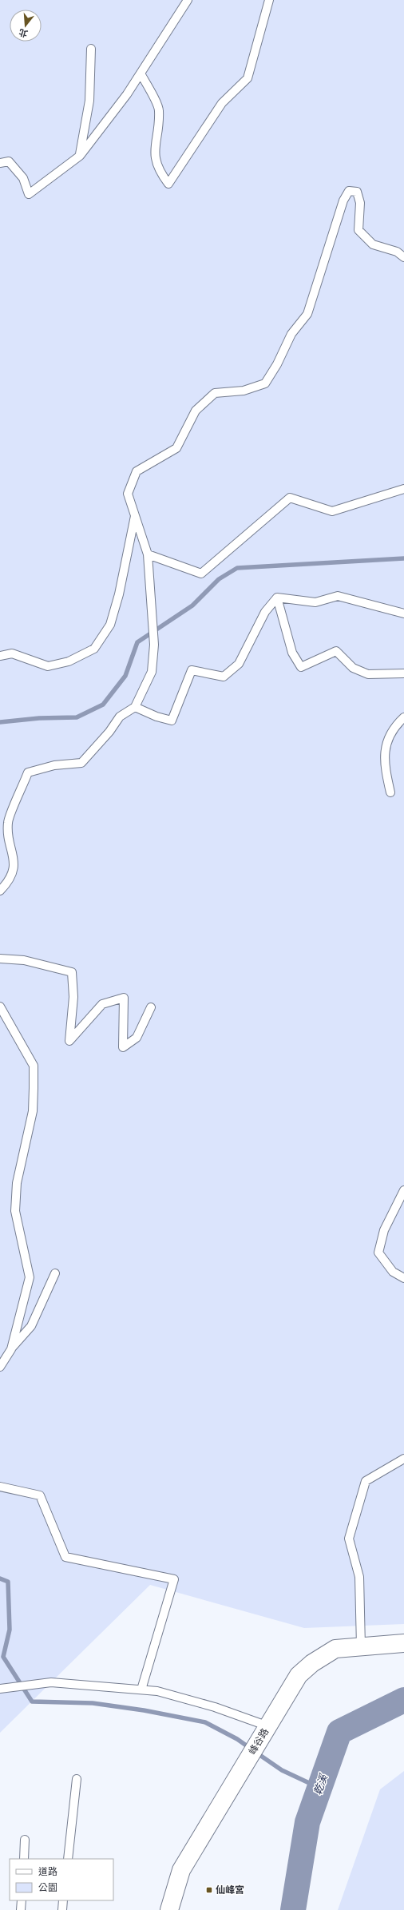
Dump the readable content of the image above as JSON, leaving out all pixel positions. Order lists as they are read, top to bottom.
{
  "streets": {
    "street": ["峰谷路"]
  },
  "water": ["乾溪"],
  "places": {
    "transit": ["仙峰宮"]
  },
  "legend": ["道路", "公園"],
  "north": "bottom"
}
